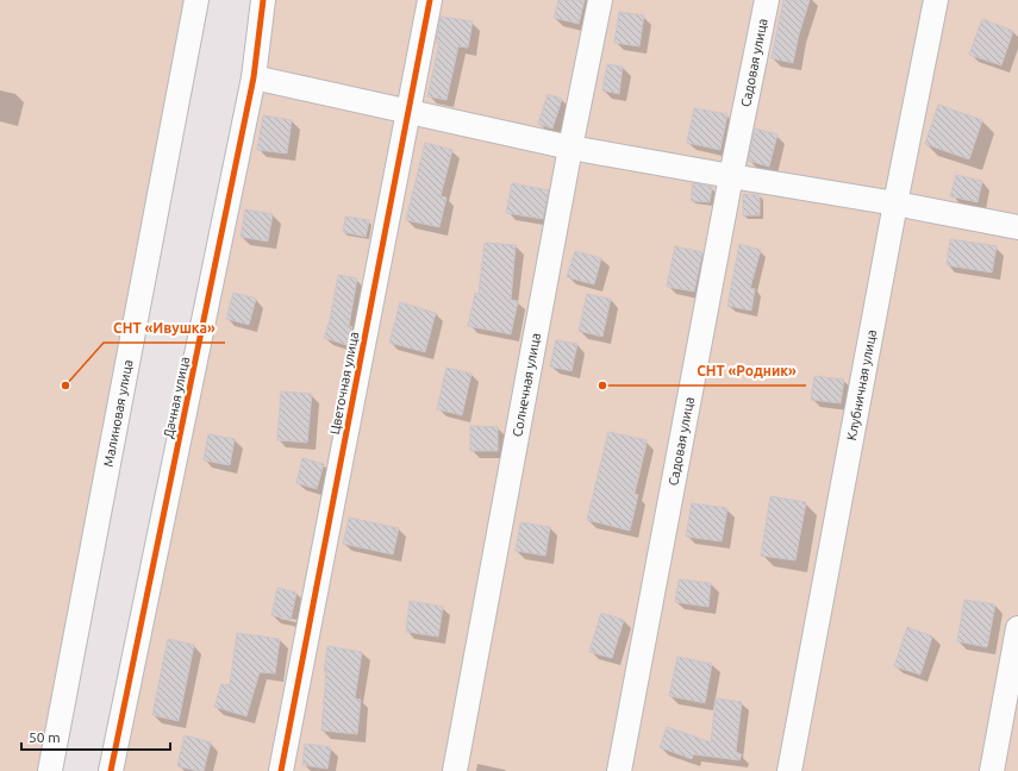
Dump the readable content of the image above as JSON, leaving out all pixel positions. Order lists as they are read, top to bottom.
{
  "streets": {
    "street": [
      "Садовая улица",
      "Цветочная улица",
      "Солнечная улица",
      "Клубничная улица",
      "Дачная улица",
      "Малиновая улица"
    ]
  },
  "places": ["СНТ «Ивушка»", "СНТ «Родник»"],
  "scale_bar": "50 m"
}
